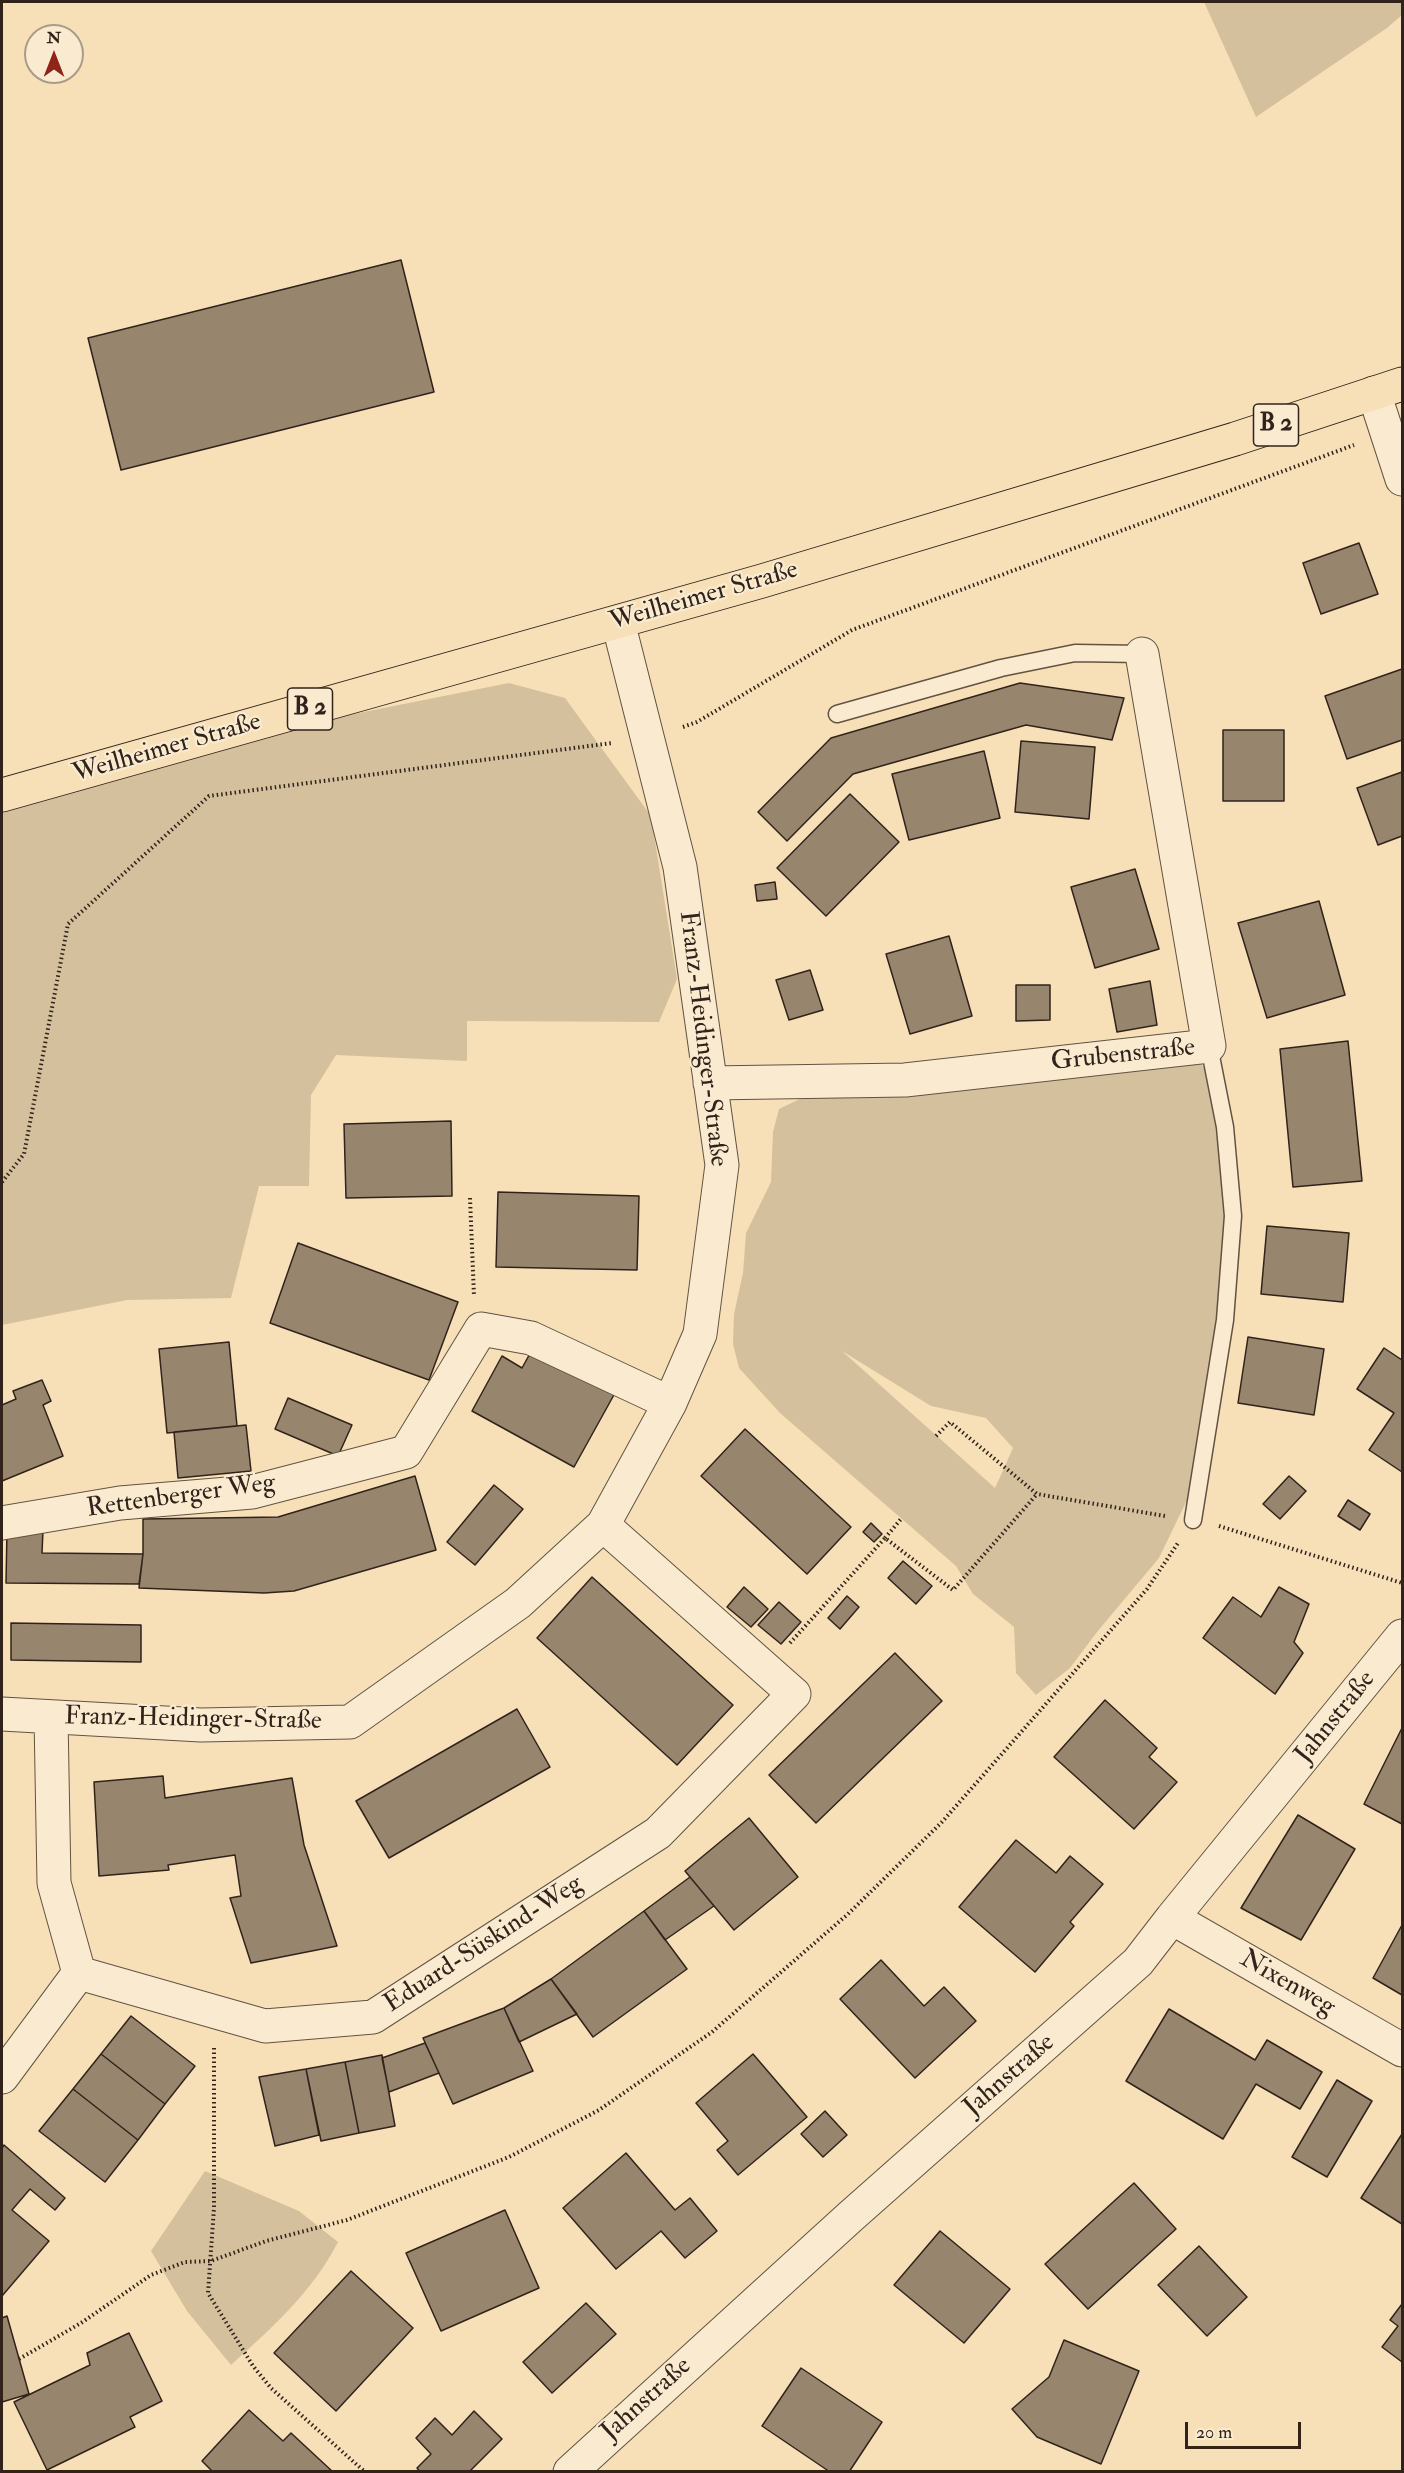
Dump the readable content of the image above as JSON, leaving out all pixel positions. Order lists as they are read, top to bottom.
{
  "streets": {
    "main road": ["B 2", "Weilheimer Straße"],
    "street": [
      "Franz-Heidinger-Straße",
      "Grubenstraße",
      "Rettenberger Weg",
      "Jahnstraße",
      "Eduard-Süskind-Weg",
      "Nixenweg"
    ]
  },
  "crossings": [
    ["Weilheimer Straße", "Franz-Heidinger-Straße"],
    ["Franz-Heidinger-Straße", "Grubenstraße"],
    ["Franz-Heidinger-Straße", "Eduard-Süskind-Weg"],
    ["Jahnstraße", "Nixenweg"]
  ],
  "scale_bar": "20 m",
  "north": "top"
}
